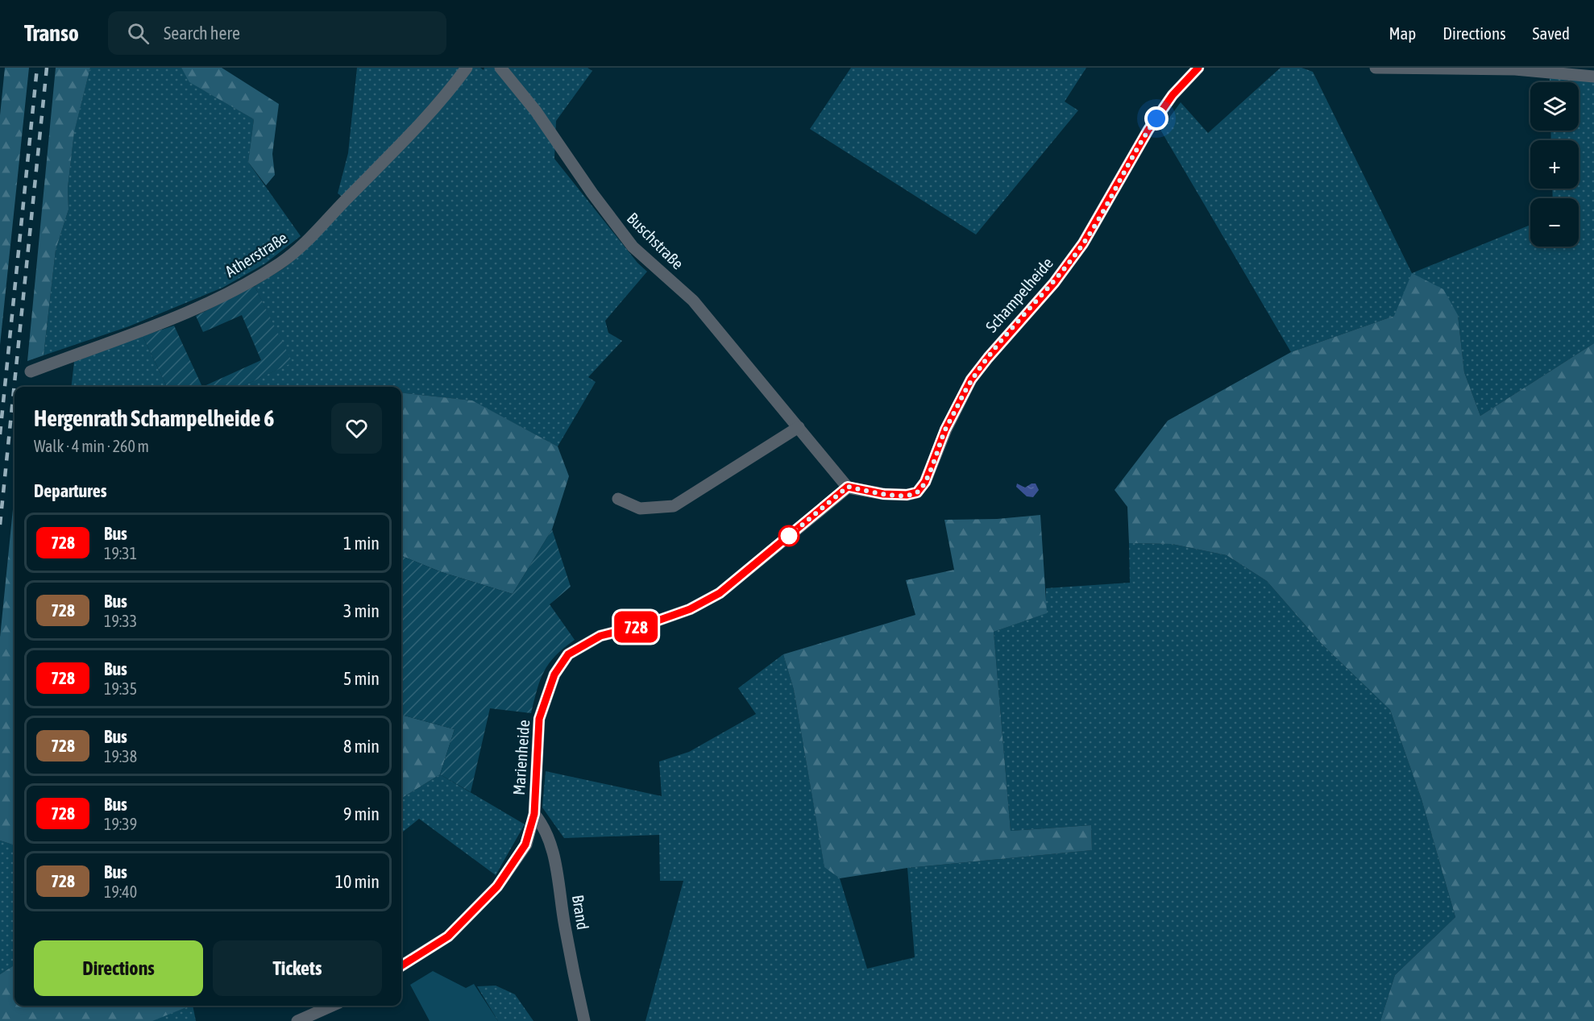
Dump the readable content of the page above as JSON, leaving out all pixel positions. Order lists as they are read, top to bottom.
{
  "streets": {
    "street": [
      "Buschstraße",
      "Atherstraße",
      "Schampelheide",
      "Marienheide",
      "Brand"
    ]
  },
  "crossings": [
    ["Buschstraße", "Schampelheide"],
    ["Buschstraße", "Marienheide"],
    ["Schampelheide", "Marienheide"],
    ["Marienheide", "Brand"]
  ],
  "lines": ["bus line 728"],
  "page": {
    "header": "Transo",
    "search": "Search here",
    "nav": ["Map", "Directions", "Saved"],
    "on_map": "728",
    "map_buttons": ["+", "−"],
    "heading": [
      ["Hergenrath Schampelheide 6", "Walk · 4 min · 260 m"],
      "Departures"
    ],
    "list": [
      {
        "mark": "728",
        "name": "Bus",
        "note": "19:31",
        "value": "1 min"
      },
      {
        "mark": "728",
        "name": "Bus",
        "note": "19:33",
        "value": "3 min"
      },
      {
        "mark": "728",
        "name": "Bus",
        "note": "19:35",
        "value": "5 min"
      },
      {
        "mark": "728",
        "name": "Bus",
        "note": "19:38",
        "value": "8 min"
      },
      {
        "mark": "728",
        "name": "Bus",
        "note": "19:39",
        "value": "9 min"
      },
      {
        "mark": "728",
        "name": "Bus",
        "note": "19:40",
        "value": "10 min"
      }
    ],
    "buttons": ["Directions", "Tickets"]
  }
}
